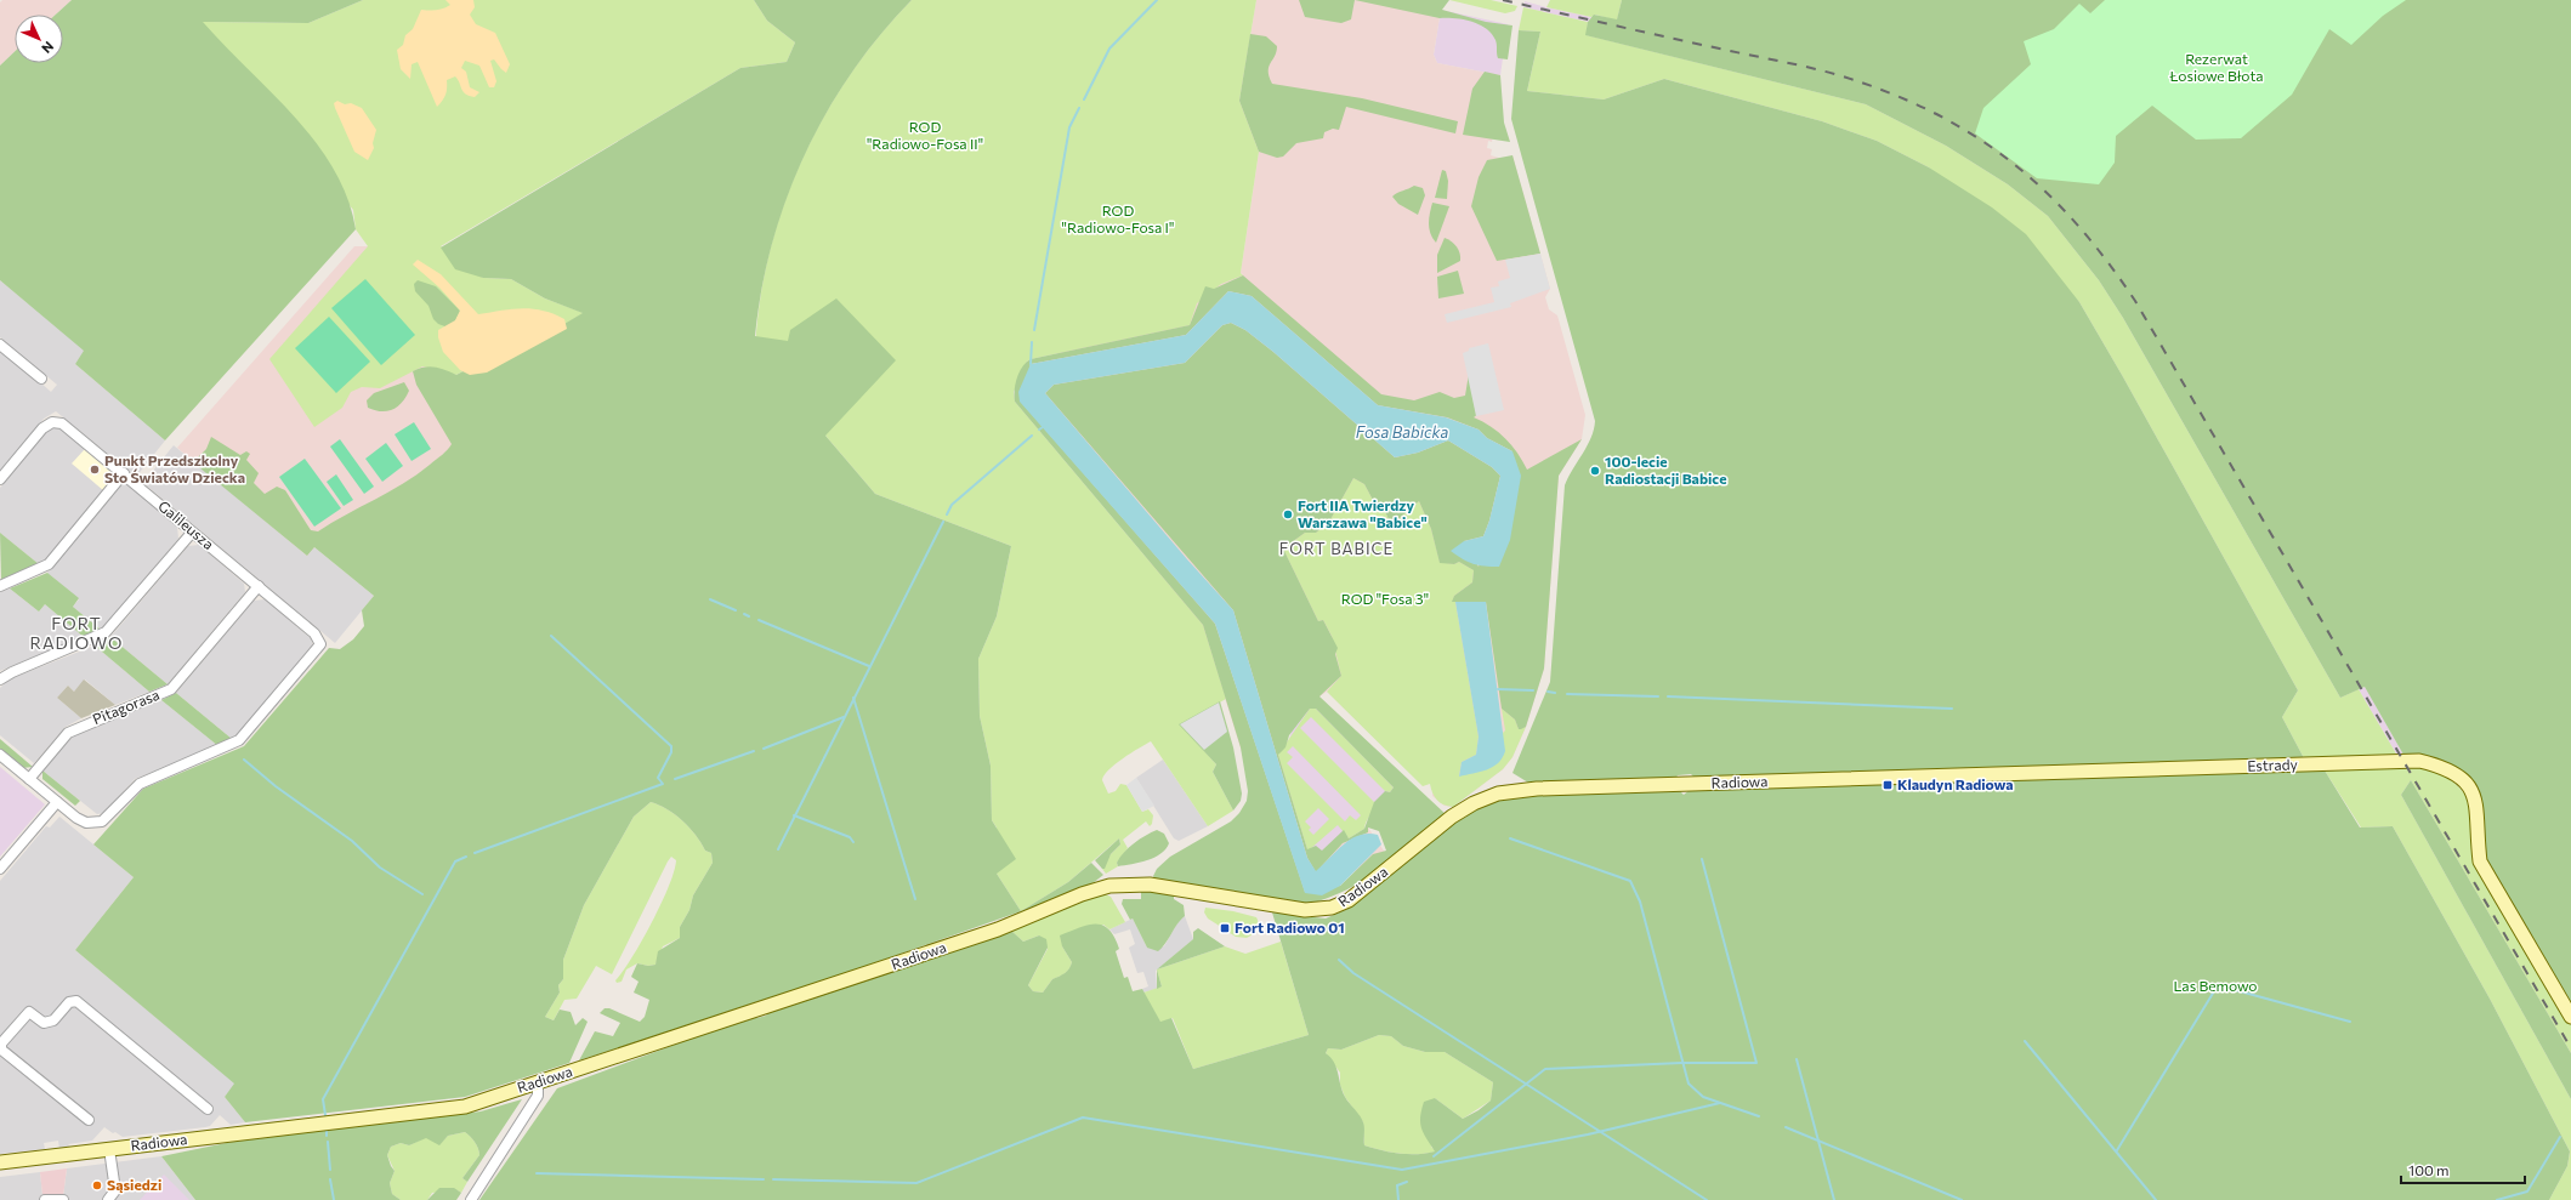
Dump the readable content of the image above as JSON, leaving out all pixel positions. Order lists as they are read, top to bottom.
{
  "streets": {
    "main road": ["Estrady", "Radiowa"],
    "street": ["Galileusza", "Pitagorasa"]
  },
  "crossings": [
    ["Galileusza", "Pitagorasa"],
    ["Estrady", "Radiowa"]
  ],
  "districts": ["FORT BABICE", "FORT RADIOWO"],
  "water": ["Fosa Babicka"],
  "parks": [
    "Rezerwat Łosiowe Błota",
    "ROD \"Radiowo-Fosa II\"",
    "ROD \"Radiowo-Fosa I\"",
    "ROD \"Fosa 3\"",
    "Las Bemowo"
  ],
  "places": {
    "other": [
      "Punkt Przedszkolny Sto Światów Dziecka",
      "100-lecie Radiostacji Babice",
      "Fort IIA Twierdzy Warszawa \"Babice\"",
      "Sąsiedzi"
    ],
    "transit": ["Klaudyn Radiowa", "Fort Radiowo 01"]
  },
  "scale_bar": "100 m",
  "north": "bottom right"
}
